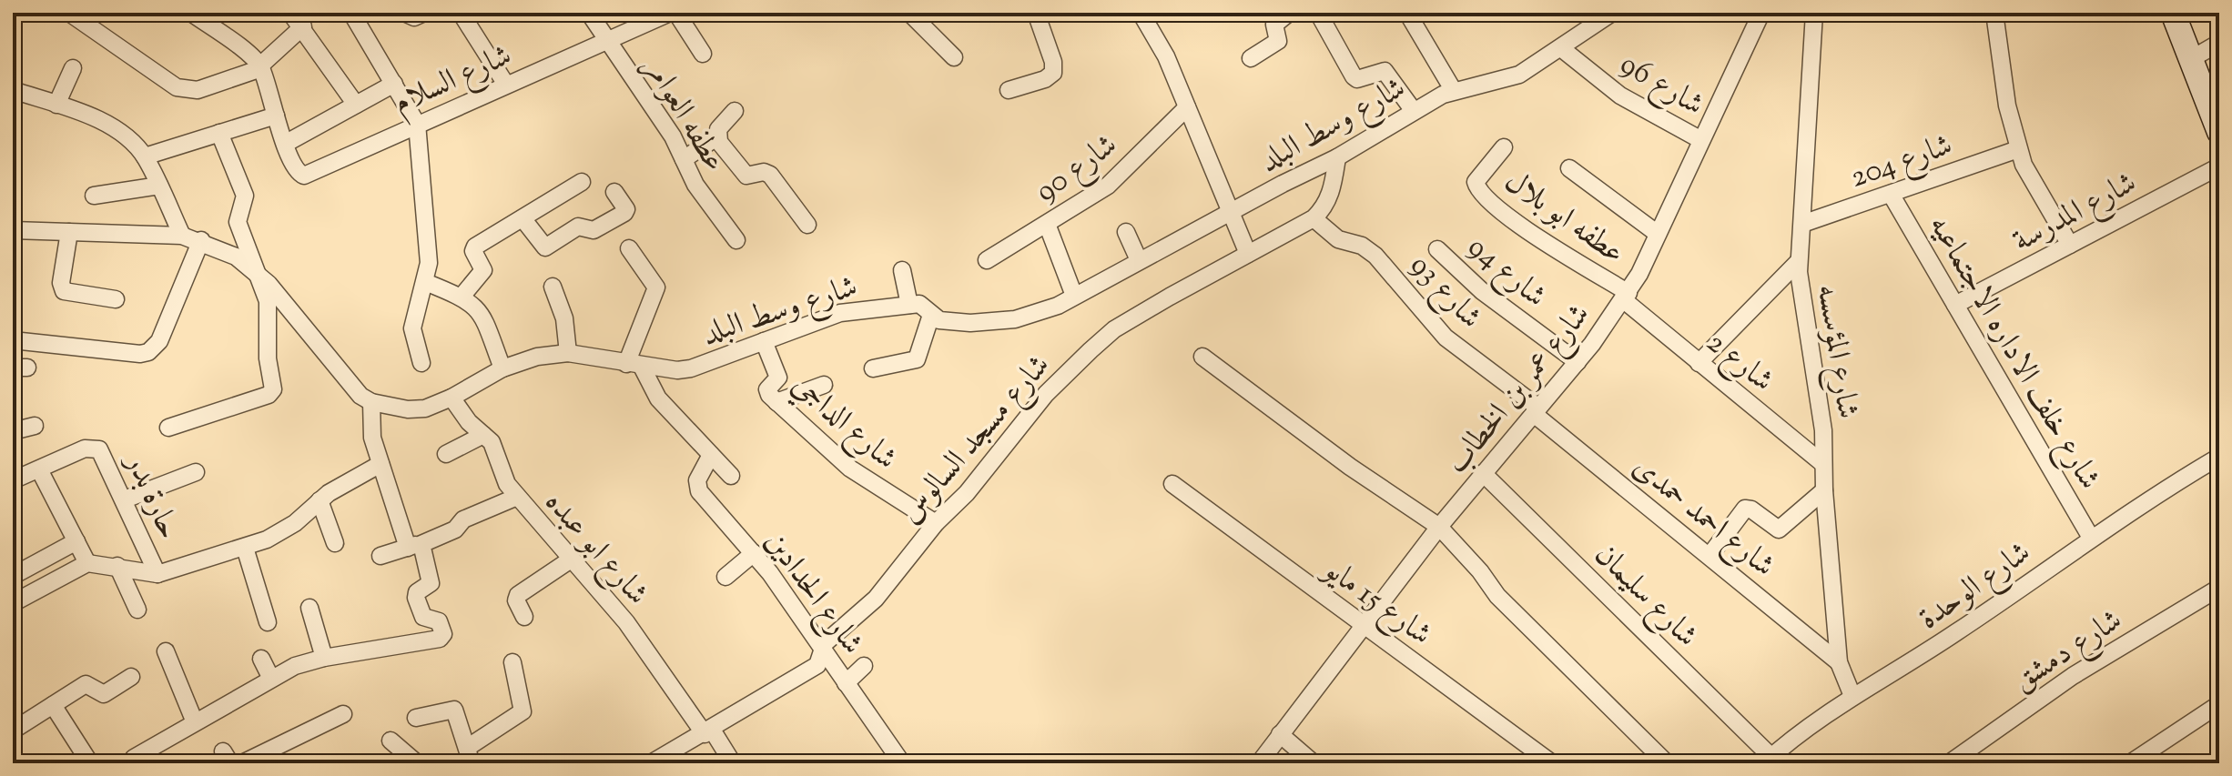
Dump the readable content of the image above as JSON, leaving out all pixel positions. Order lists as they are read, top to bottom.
{
  "streets": {
    "street": [
      "شارع السلام",
      "شارع 96",
      "عطفه العوامر",
      "شارع وسط البلد",
      "شارع 204",
      "شارع 90",
      "شارع المدرسة",
      "عطفه ابو بلال",
      "شارع 94",
      "شارع 93",
      "شارع المؤسسه",
      "شارع خلف الاداره الاجتماعيه",
      "شارع 2",
      "شارع عمر بن الخطاب",
      "شارع الداجي",
      "شارع مسجد السالوس",
      "حارة بدر",
      "شارع احمد حمدى",
      "شارع ابو عبده",
      "شارع الوحدة",
      "شارع الحدادين",
      "شارع سليمان",
      "شارع 15 مايو",
      "شارع دمشق"
    ]
  },
  "crossings": [
    ["شارع السلام", "عطفه العوامر"],
    ["شارع 96", "شارع وسط البلد"],
    ["شارع 96", "شارع عمر بن الخطاب"],
    ["شارع وسط البلد", "شارع الداجي"],
    ["شارع وسط البلد", "شارع مسجد السالوس"],
    ["شارع وسط البلد", "شارع ابو عبده"],
    ["شارع 204", "شارع المؤسسه"],
    ["شارع 204", "شارع خلف الاداره الاجتماعيه"],
    ["شارع المدرسة", "شارع خلف الاداره الاجتماعيه"],
    ["عطفه ابو بلال", "شارع 2"],
    ["عطفه ابو بلال", "شارع عمر بن الخطاب"],
    ["شارع 94", "شارع عمر بن الخطاب"],
    ["شارع 93", "شارع عمر بن الخطاب"],
    ["شارع 93", "شارع مسجد السالوس"],
    ["شارع 93", "شارع احمد حمدى"],
    ["شارع المؤسسه", "شارع 2"],
    ["شارع المؤسسه", "شارع احمد حمدى"],
    ["شارع المؤسسه", "شارع الوحدة"],
    ["شارع خلف الاداره الاجتماعيه", "شارع الوحدة"],
    ["شارع 2", "شارع عمر بن الخطاب"],
    ["شارع عمر بن الخطاب", "شارع احمد حمدى"],
    ["شارع عمر بن الخطاب", "شارع سليمان"],
    ["شارع عمر بن الخطاب", "شارع 15 مايو"],
    ["شارع الداجي", "شارع مسجد السالوس"],
    ["شارع مسجد السالوس", "شارع ابو عبده"],
    ["شارع مسجد السالوس", "شارع الحدادين"],
    ["شارع الوحدة", "شارع سليمان"]
  ]
}
